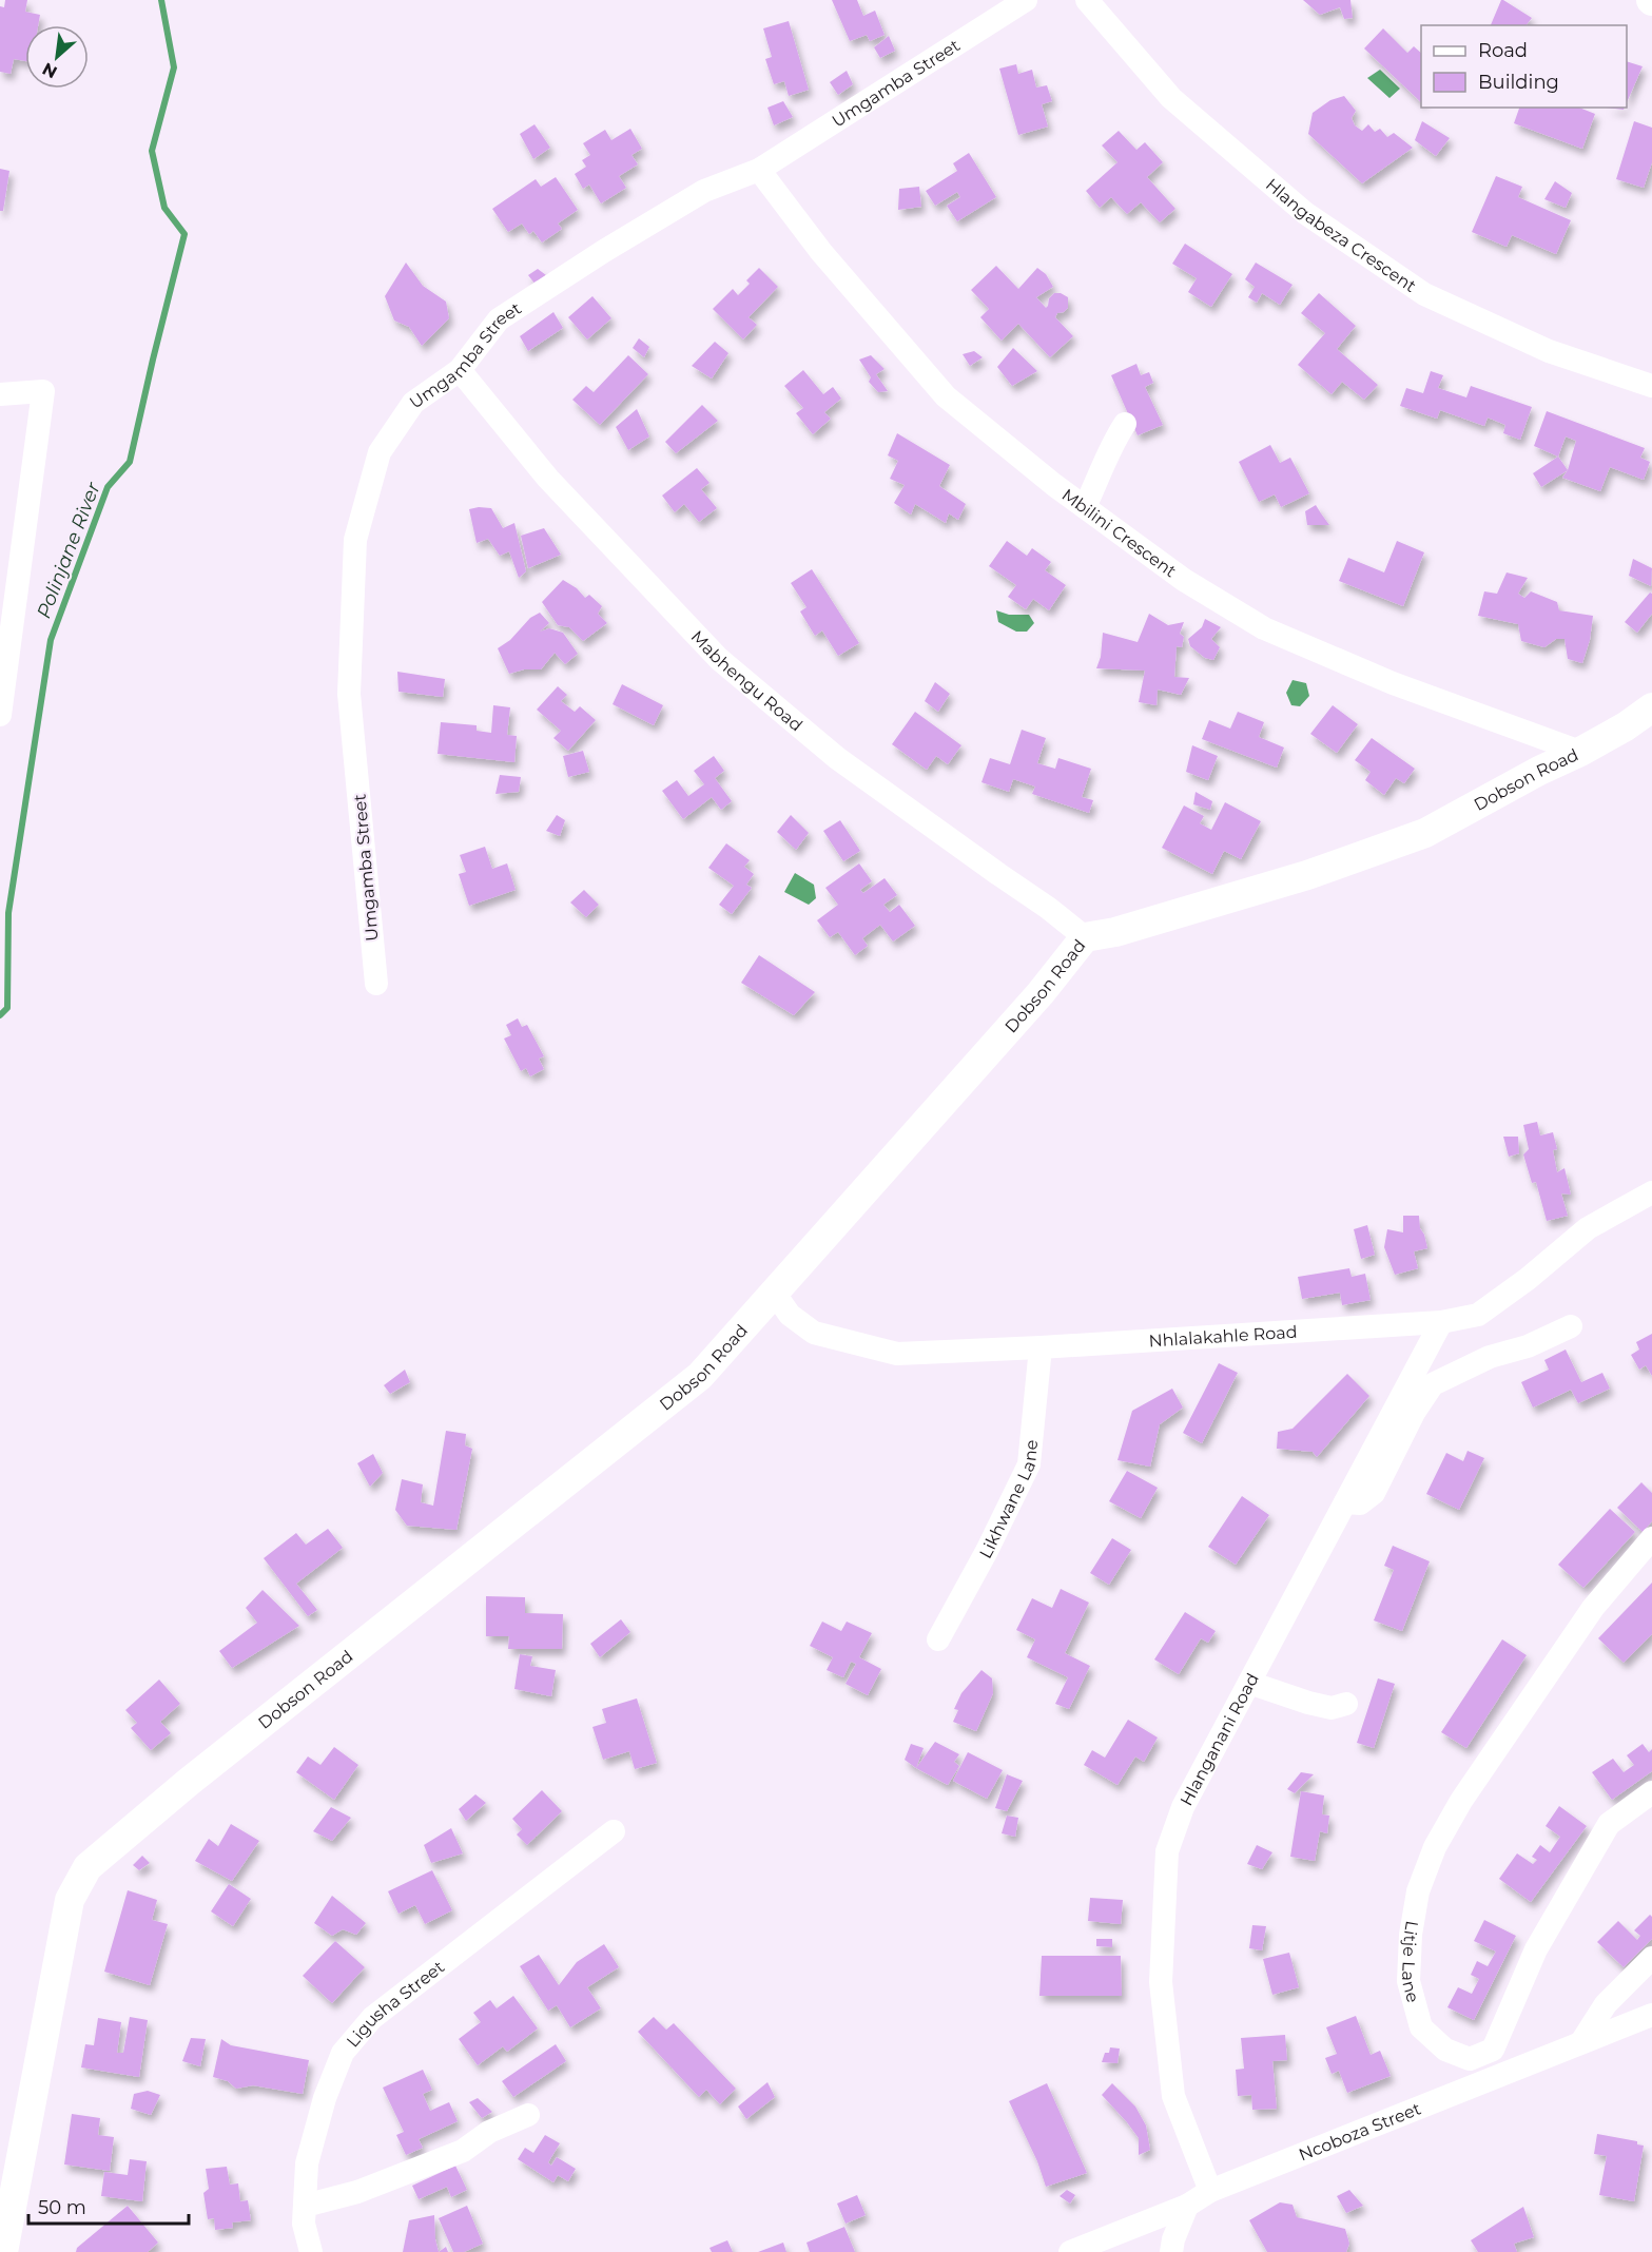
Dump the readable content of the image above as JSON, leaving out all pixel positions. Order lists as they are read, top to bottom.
{
  "streets": {
    "street": [
      "Umgamba Street",
      "Hlangabeza Crescent",
      "Mbilini Crescent",
      "Mabhengu Road",
      "Dobson Road",
      "Nhlalakahle Road",
      "Likhwane Lane",
      "Hlanganani Road",
      "Litje Lane",
      "Ligusha Street",
      "Ncoboza Street"
    ]
  },
  "crossings": [
    ["Umgamba Street", "Mbilini Crescent"],
    ["Umgamba Street", "Mabhengu Road"],
    ["Mbilini Crescent", "Dobson Road"],
    ["Mabhengu Road", "Dobson Road"],
    ["Dobson Road", "Nhlalakahle Road"],
    ["Nhlalakahle Road", "Likhwane Lane"],
    ["Nhlalakahle Road", "Hlanganani Road"],
    ["Hlanganani Road", "Ncoboza Street"]
  ],
  "water": ["Polinjane River"],
  "legend": ["Road", "Building"],
  "scale_bar": "50 m",
  "north": "bottom left"
}
